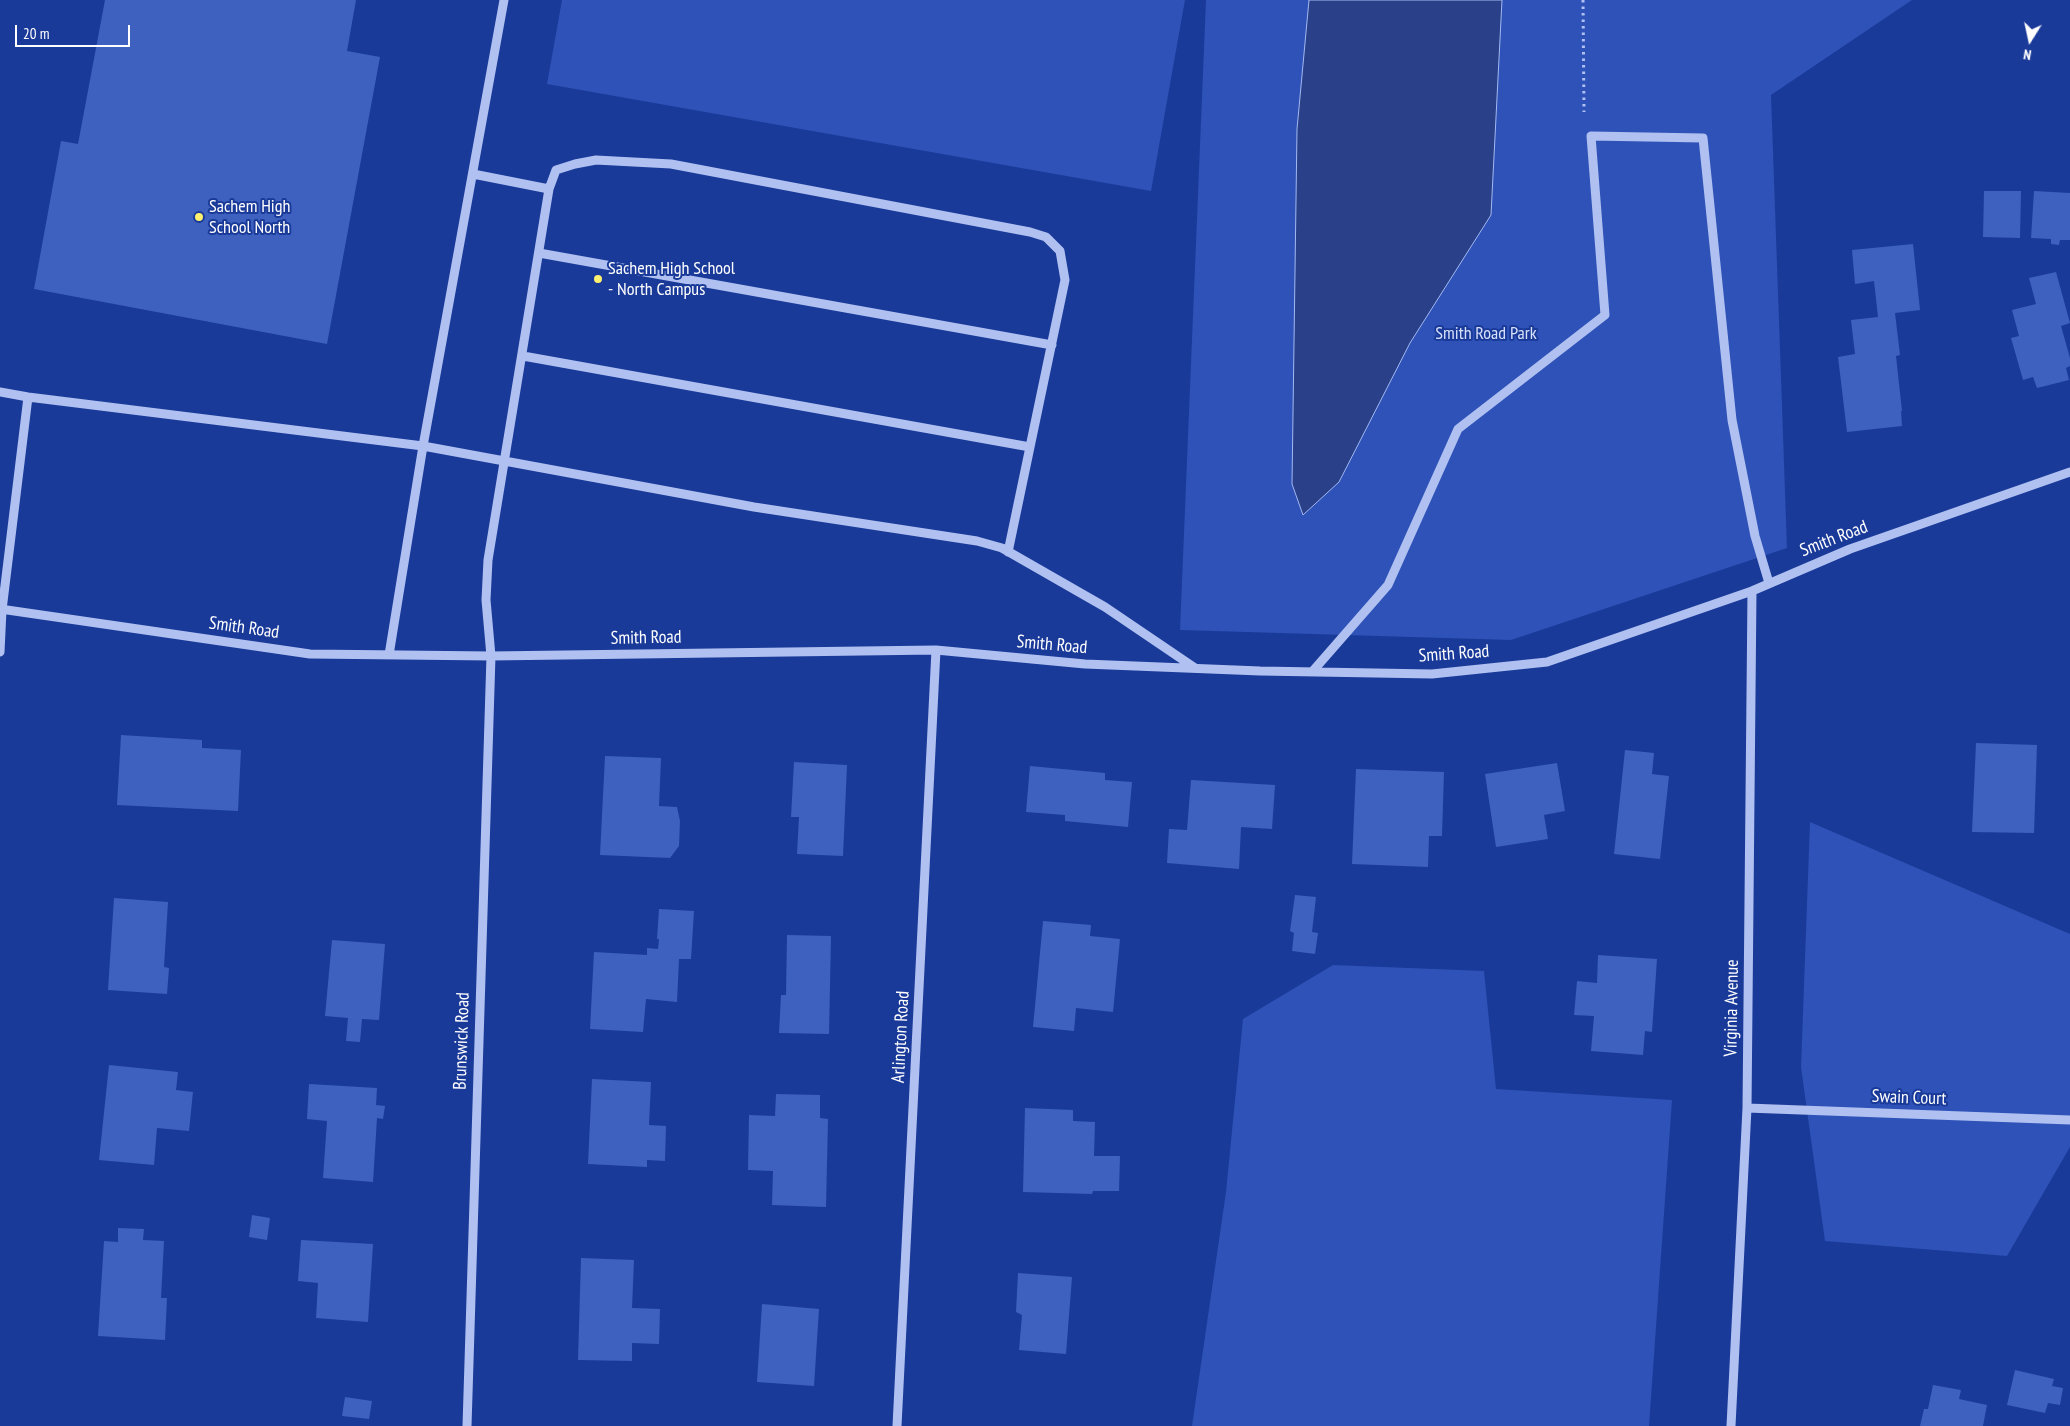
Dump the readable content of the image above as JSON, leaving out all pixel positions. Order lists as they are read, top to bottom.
{
  "streets": {
    "street": [
      "Smith Road",
      "Virginia Avenue",
      "Arlington Road",
      "Brunswick Road",
      "Swain Court"
    ]
  },
  "crossings": [
    ["Smith Road", "Virginia Avenue"],
    ["Smith Road", "Arlington Road"],
    ["Smith Road", "Brunswick Road"],
    ["Virginia Avenue", "Swain Court"]
  ],
  "parks": ["Smith Road Park"],
  "places": ["Sachem High School North", "Sachem High School - North Campus"],
  "scale_bar": "20 m",
  "north": "bottom"
}
